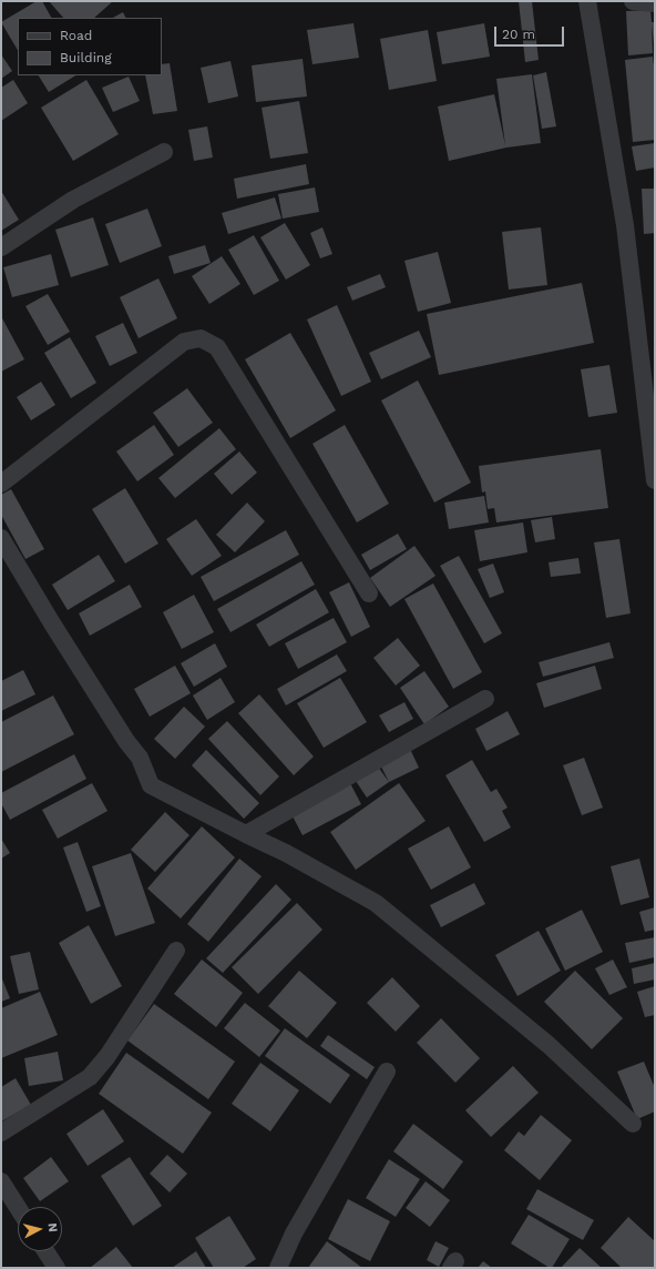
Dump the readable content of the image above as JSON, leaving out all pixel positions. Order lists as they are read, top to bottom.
{
  "legend": ["Road", "Building"],
  "scale_bar": "20 m",
  "north": "right"
}
